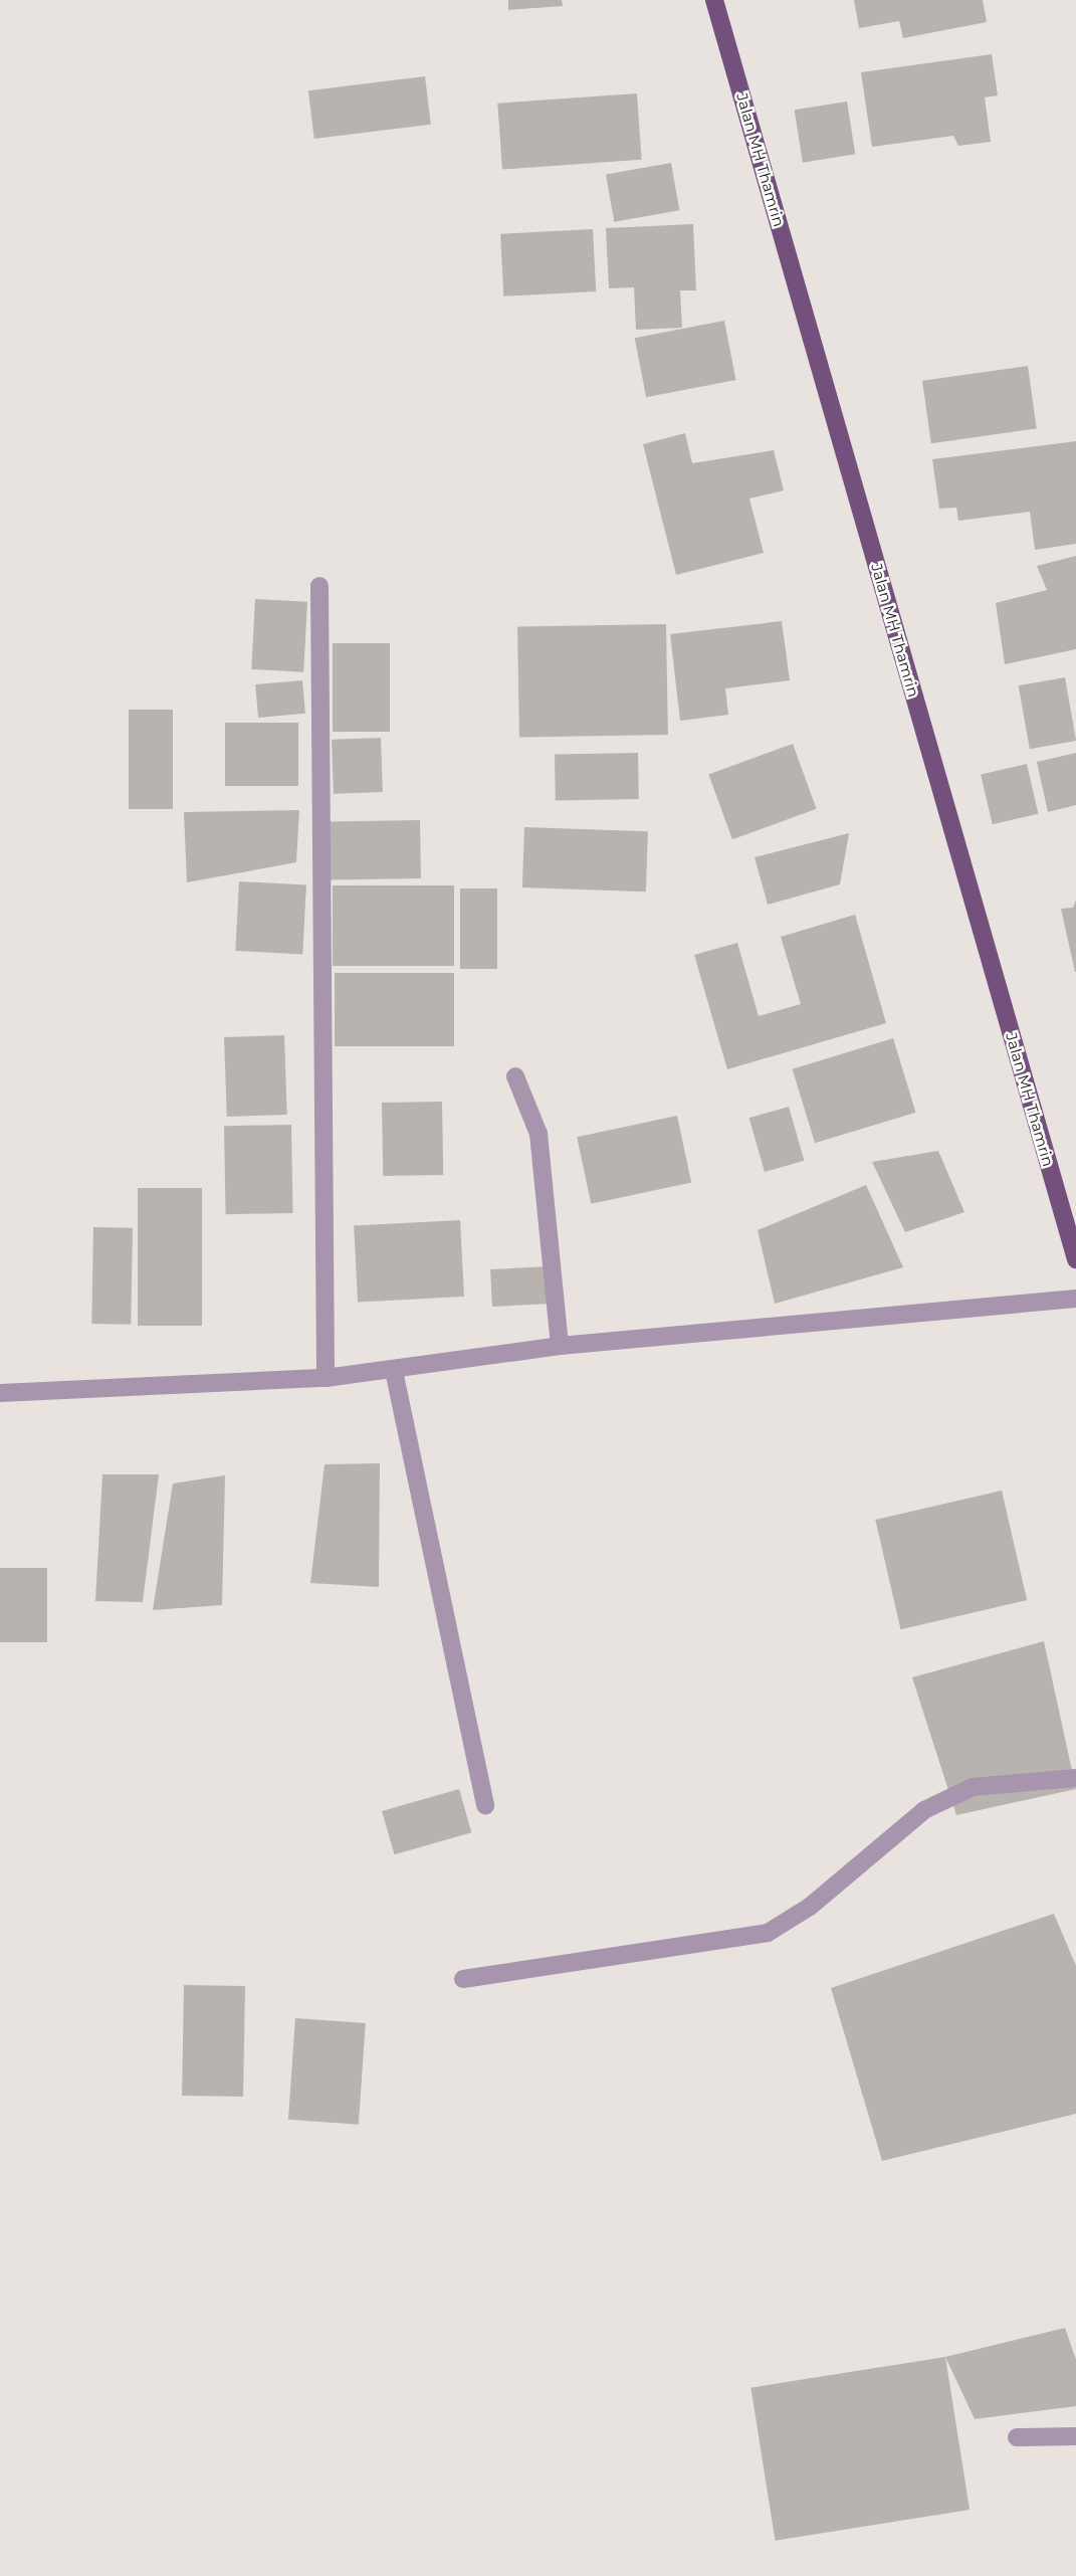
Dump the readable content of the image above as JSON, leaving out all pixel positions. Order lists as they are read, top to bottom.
{
  "streets": {
    "main road": ["Jalan MH Thamrin"]
  }
}
